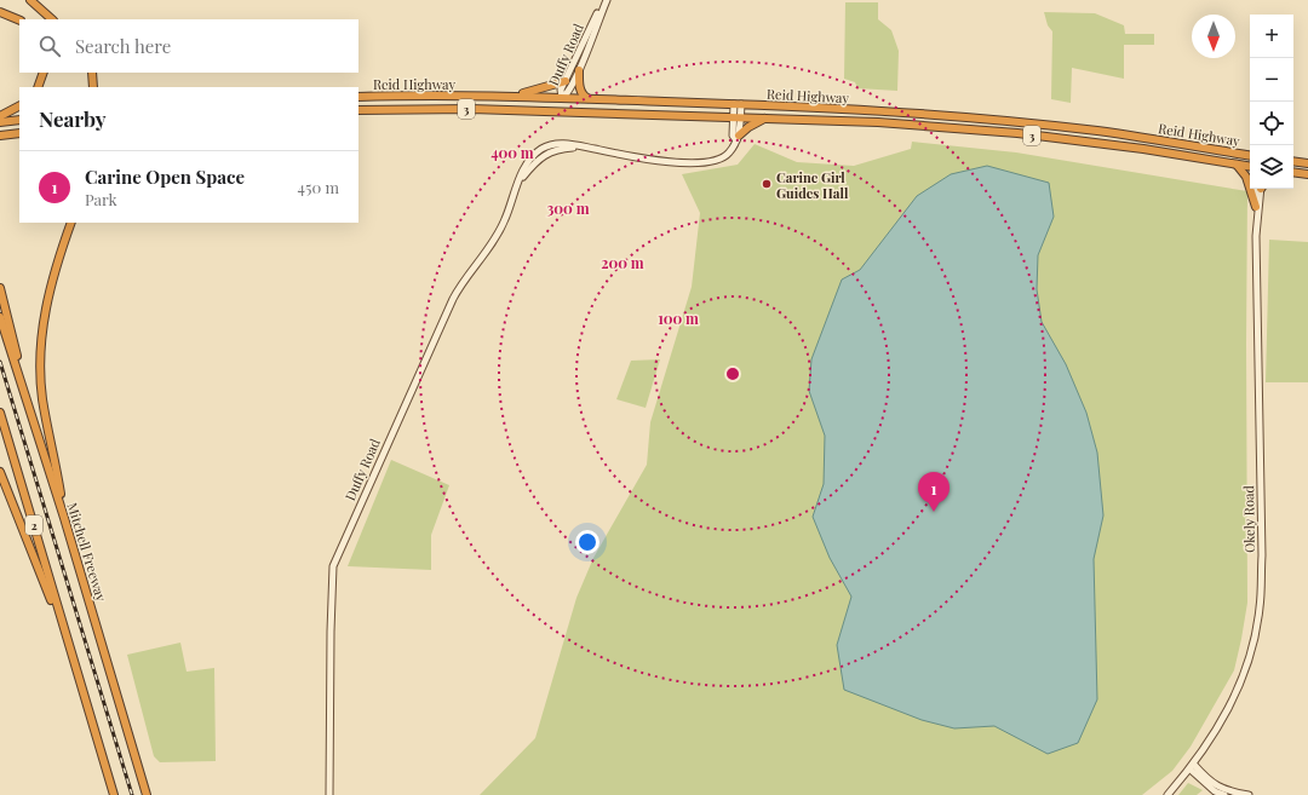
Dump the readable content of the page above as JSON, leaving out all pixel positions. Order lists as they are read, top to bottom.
{
  "streets": {
    "highway": [
      "Reid Highway",
      "3",
      "2",
      "Mitchell Freeway"
    ],
    "main road": ["Duffy Road", "Okely Road"]
  },
  "crossings": [
    ["Duffy Road", "Reid Highway"]
  ],
  "places": ["Carine Girl Guides Hall"],
  "north": "bottom",
  "page": {
    "map_buttons": ["+", "−"],
    "search": "Search here",
    "heading": "Nearby",
    "list": [
      {
        "mark": "1",
        "name": "Carine Open Space",
        "note": "Park",
        "value": "450 m"
      }
    ],
    "pins": "1"
  },
  "rings": [
    "400 m",
    "300 m",
    "200 m",
    "100 m"
  ]
}
